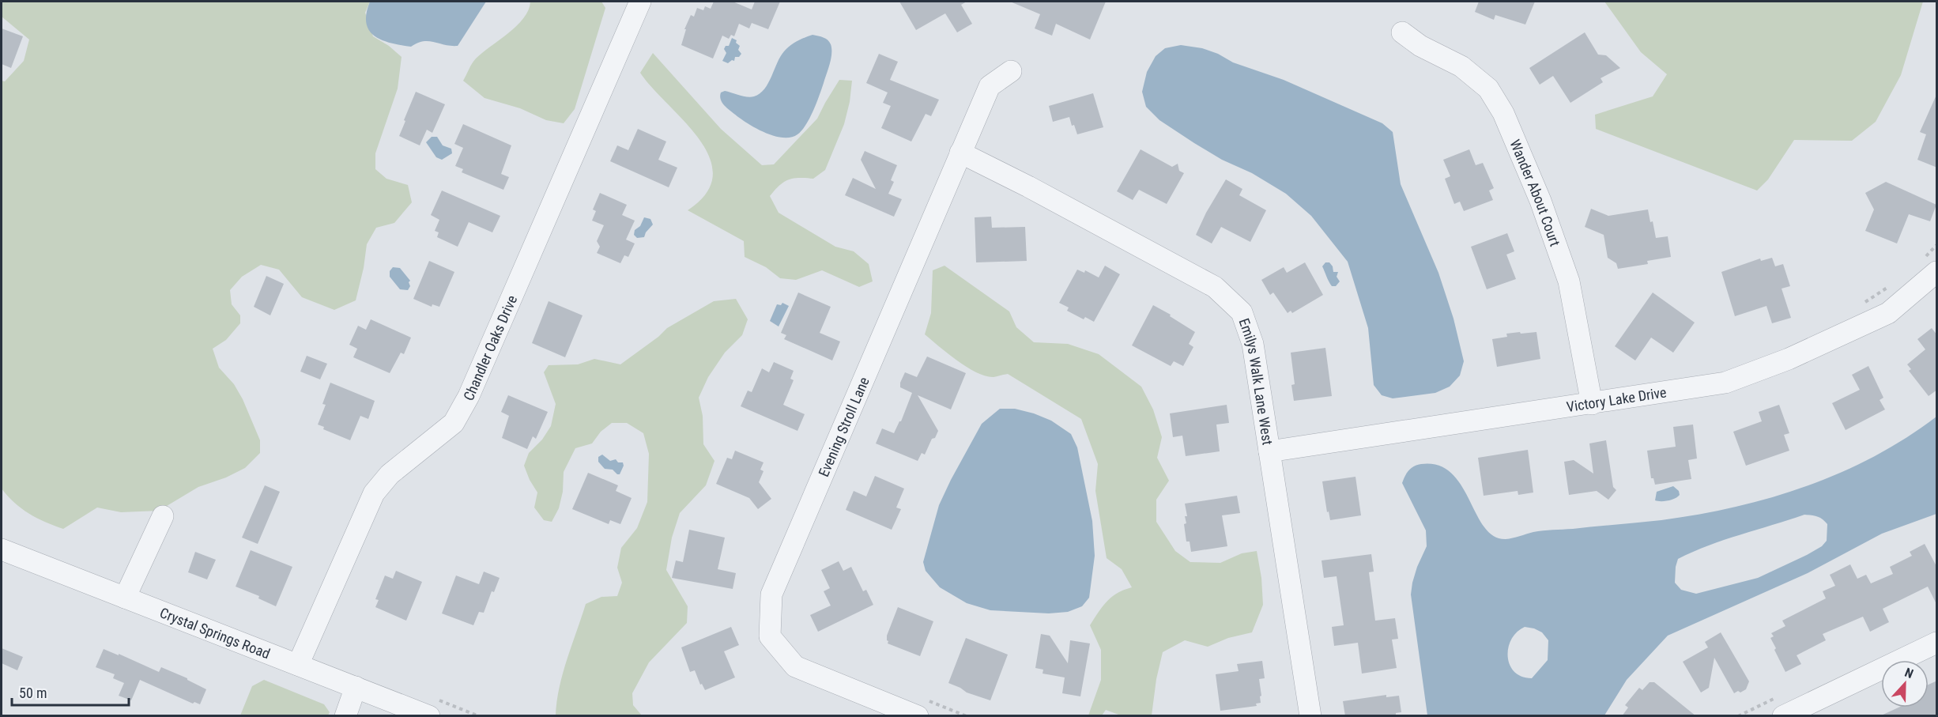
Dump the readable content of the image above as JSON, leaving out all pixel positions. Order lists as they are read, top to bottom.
{
  "streets": {
    "street": [
      "Wander About Court",
      "Chandler Oaks Drive",
      "Emilys Walk Lane West",
      "Victory Lake Drive",
      "Evening Stroll Lane",
      "Crystal Springs Road"
    ]
  },
  "crossings": [
    ["Wander About Court", "Victory Lake Drive"],
    ["Chandler Oaks Drive", "Crystal Springs Road"],
    ["Emilys Walk Lane West", "Victory Lake Drive"],
    ["Emilys Walk Lane West", "Evening Stroll Lane"]
  ],
  "scale_bar": "50 m",
  "north": "top"
}
